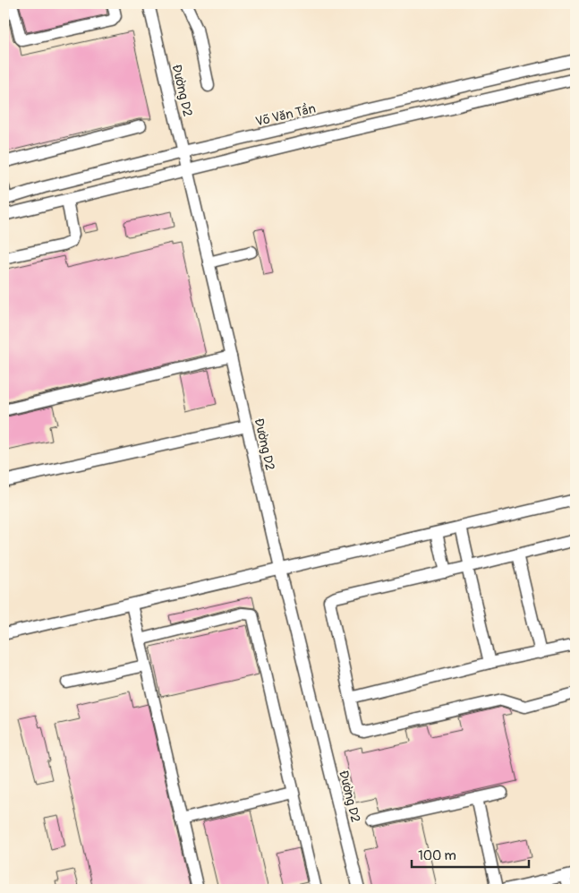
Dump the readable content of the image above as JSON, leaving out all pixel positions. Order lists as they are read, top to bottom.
{
  "streets": {
    "street": ["Đường D2", "Võ Văn Tần"]
  },
  "crossings": [
    ["Đường D2", "Võ Văn Tần"]
  ],
  "scale_bar": "100 m"
}
